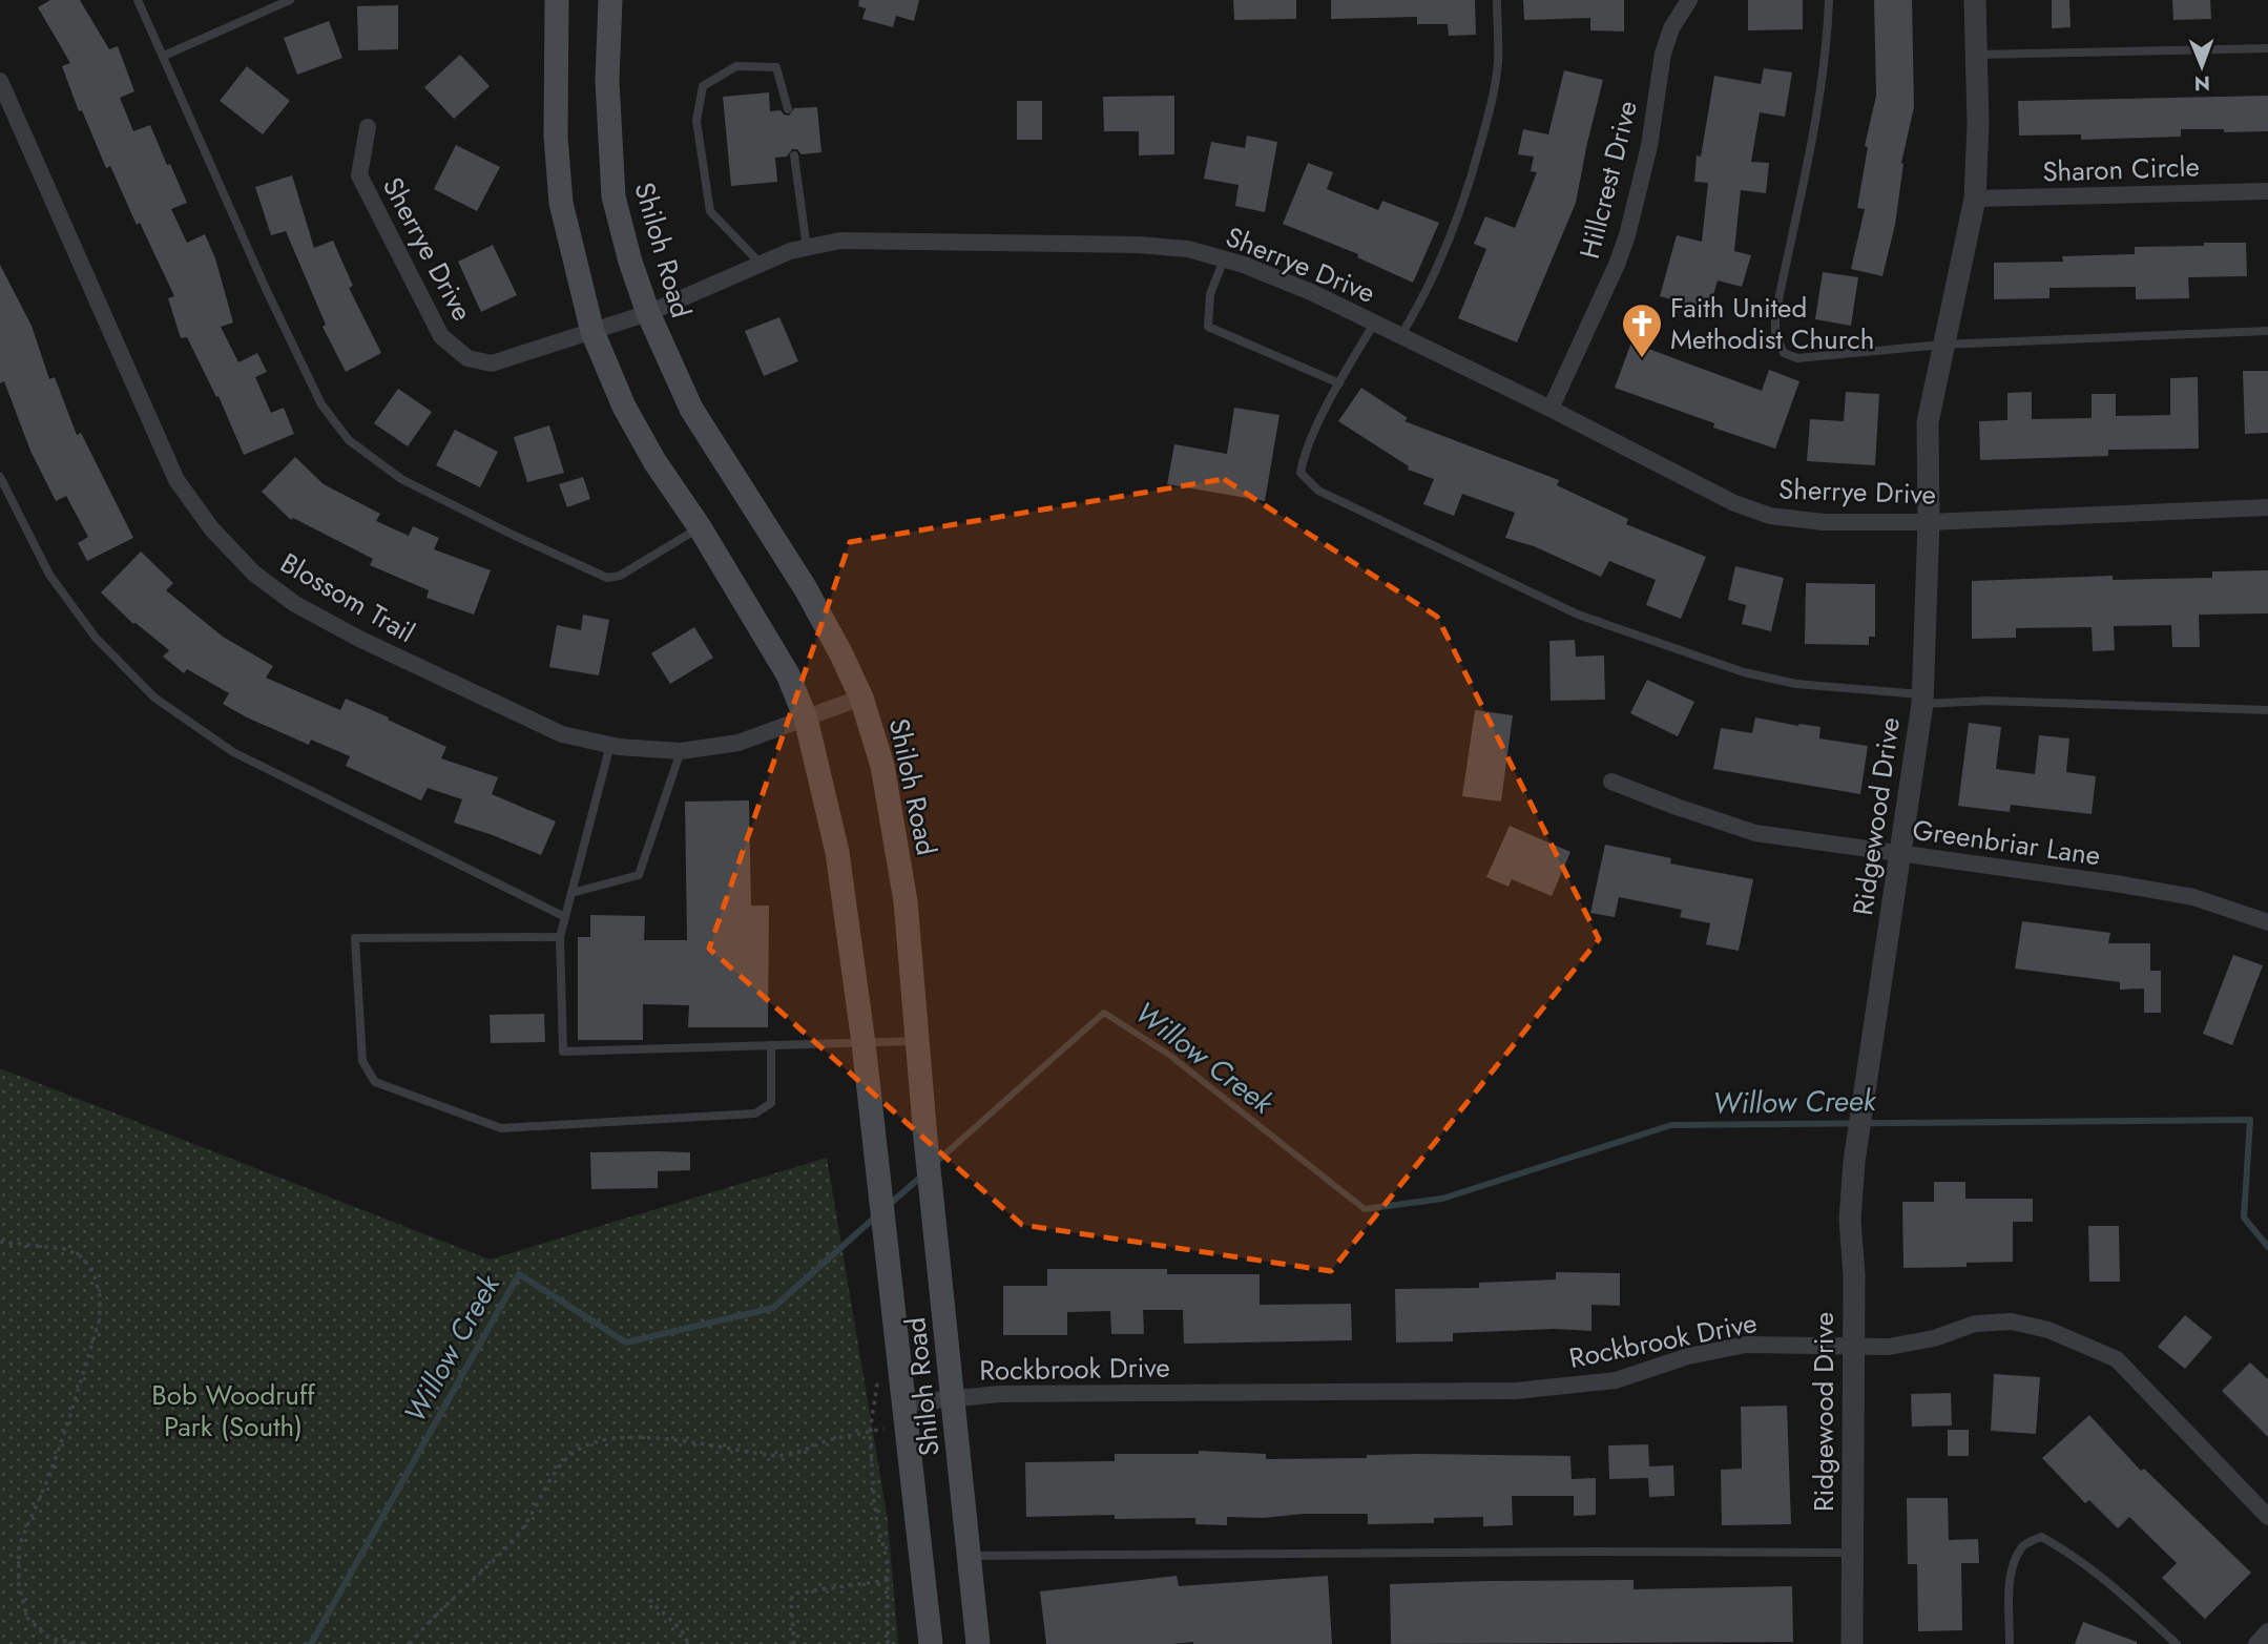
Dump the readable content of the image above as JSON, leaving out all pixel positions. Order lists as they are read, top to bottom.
{
  "streets": {
    "main road": ["Shiloh Road"],
    "street": [
      "Sharon Circle",
      "Hillcrest Drive",
      "Sherrye Drive",
      "Blossom Trail",
      "Ridgewood Drive",
      "Greenbriar Lane",
      "Rockbrook Drive"
    ]
  },
  "crossings": [
    ["Sharon Circle", "Ridgewood Drive"],
    ["Hillcrest Drive", "Sherrye Drive"],
    ["Sherrye Drive", "Shiloh Road"],
    ["Sherrye Drive", "Ridgewood Drive"],
    ["Shiloh Road", "Blossom Trail"],
    ["Shiloh Road", "Rockbrook Drive"],
    ["Ridgewood Drive", "Greenbriar Lane"],
    ["Ridgewood Drive", "Rockbrook Drive"]
  ],
  "water": ["Willow Creek"],
  "parks": ["Bob Woodruff Park (South)"],
  "places": {
    "church": ["Faith United Methodist Church"]
  },
  "north": "bottom"
}
